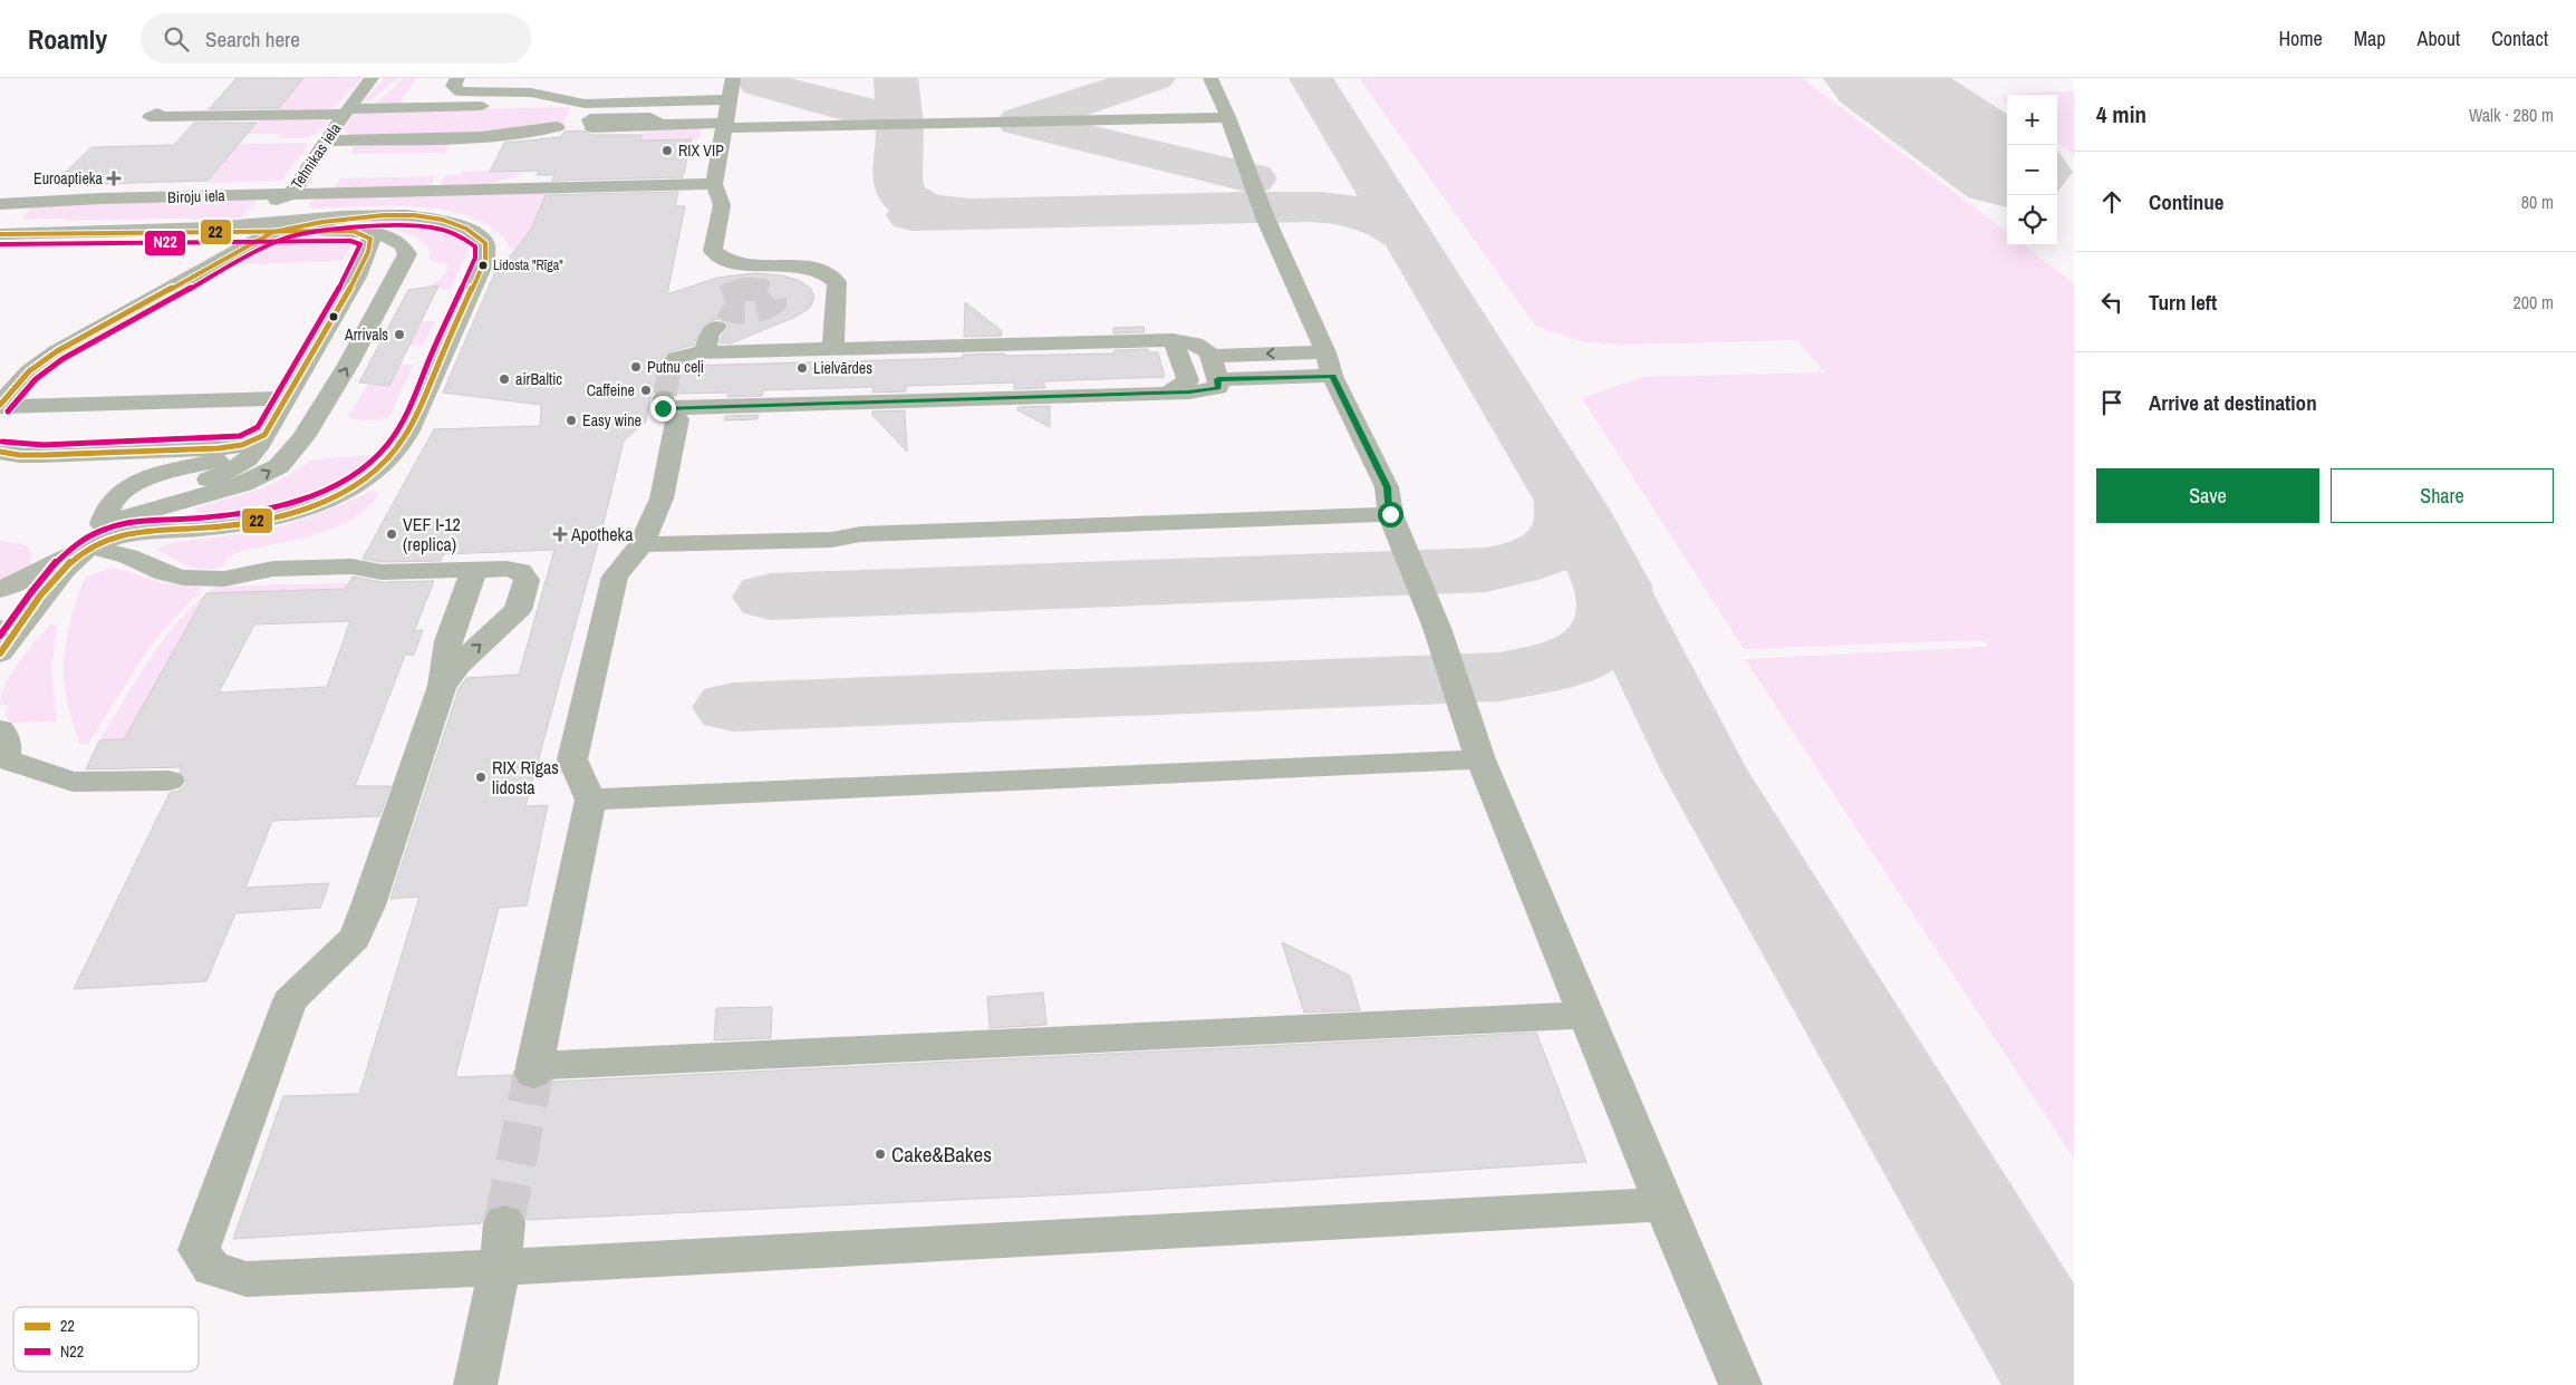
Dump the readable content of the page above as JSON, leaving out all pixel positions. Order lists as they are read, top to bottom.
{
  "streets": {
    "street": ["Tehnikas iela", "Biroju iela"]
  },
  "crossings": [
    ["Tehnikas iela", "Biroju iela"]
  ],
  "places": {
    "other": [
      "RIX VIP",
      "Lidosta \"Rīga\"",
      "Arrivals",
      "Putnu ceļi",
      "Lielvārdes",
      "airBaltic",
      "Caffeine",
      "Easy wine",
      "VEF I-12 (replica)",
      "RIX Rīgas lidosta",
      "Cake&Bakes"
    ],
    "health": ["Euroaptieka", "Apotheka"]
  },
  "lines": ["transit line 22", "transit line N22"],
  "legend": ["22", "N22"],
  "page": {
    "header": "Roamly",
    "search": "Search here",
    "nav": [
      "Home",
      "Map",
      "About",
      "Contact"
    ],
    "heading": ["4 min", "Walk · 280 m"],
    "map_buttons": ["+", "−"],
    "list": [
      ["Continue", "80 m"],
      ["Turn left", "200 m"],
      "Arrive at destination"
    ],
    "buttons": ["Save", "Share"]
  }
}
